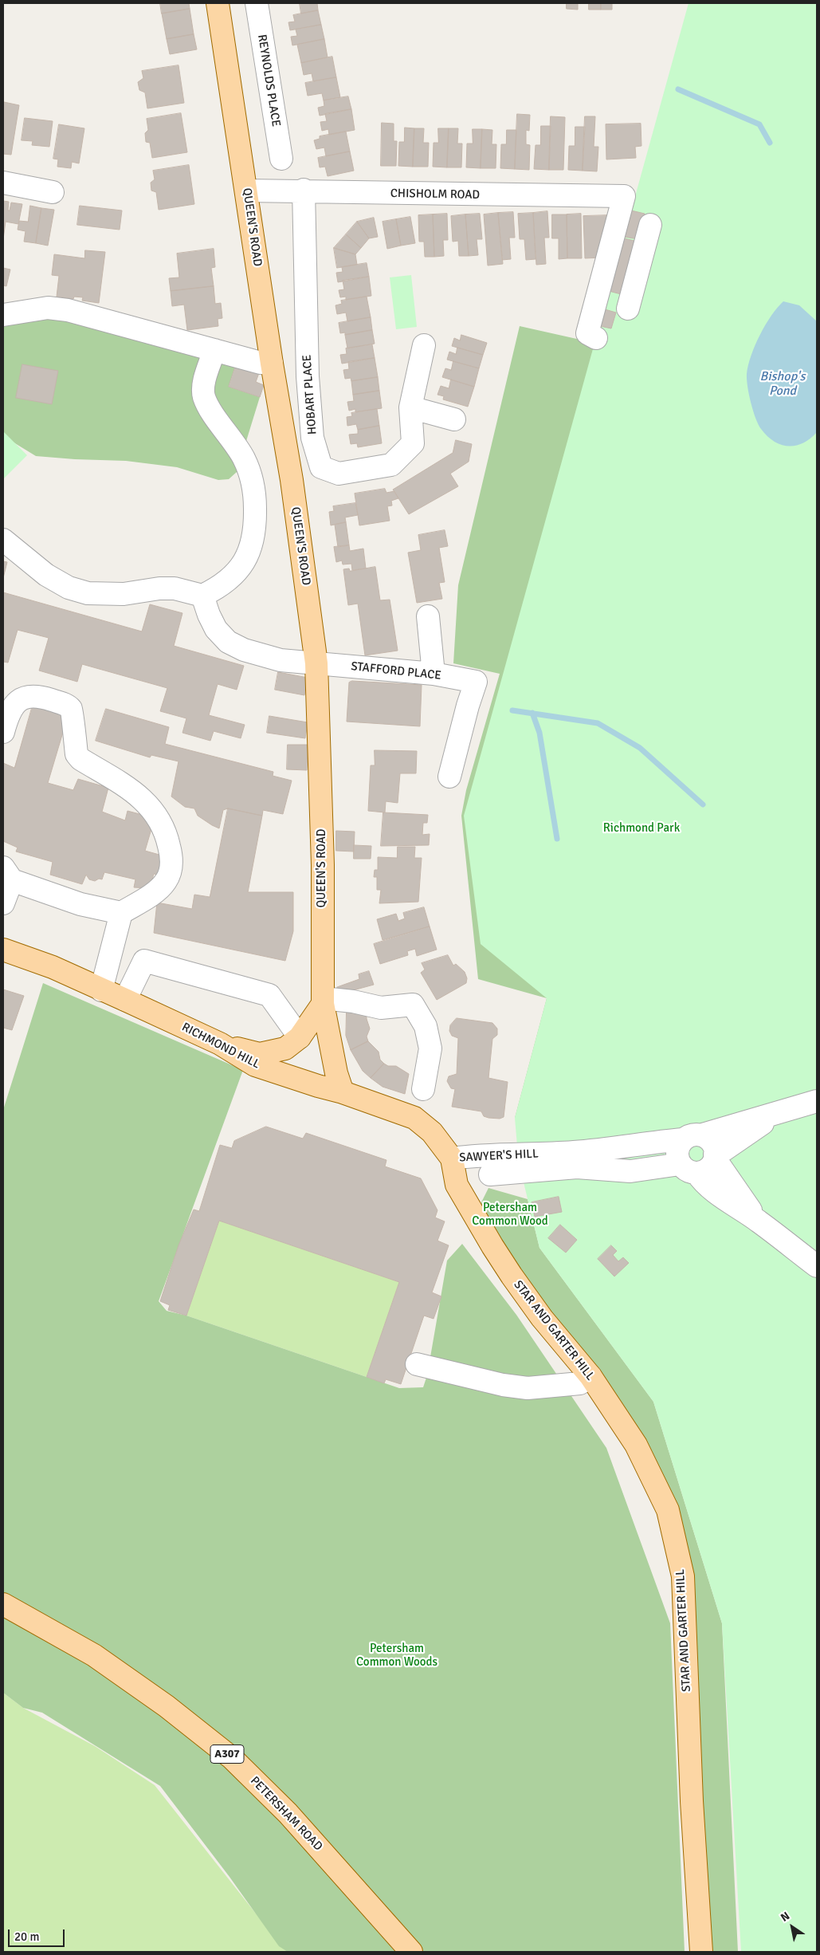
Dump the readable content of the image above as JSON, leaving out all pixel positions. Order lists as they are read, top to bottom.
{
  "streets": {
    "main road": [
      "QUEEN'S ROAD",
      "RICHMOND HILL",
      "STAR AND GARTER HILL",
      "A307",
      "PETERSHAM ROAD"
    ],
    "street": [
      "REYNOLDS PLACE",
      "CHISHOLM ROAD",
      "HOBART PLACE",
      "STAFFORD PLACE",
      "SAWYER'S HILL"
    ]
  },
  "crossings": [
    ["CHISHOLM ROAD", "QUEEN'S ROAD"],
    ["CHISHOLM ROAD", "HOBART PLACE"],
    ["QUEEN'S ROAD", "STAFFORD PLACE"],
    ["QUEEN'S ROAD", "RICHMOND HILL"],
    ["RICHMOND HILL", "SAWYER'S HILL"],
    ["RICHMOND HILL", "STAR AND GARTER HILL"],
    ["SAWYER'S HILL", "STAR AND GARTER HILL"]
  ],
  "water": ["Bishop's Pond"],
  "parks": ["Richmond Park", "Petersham Common Wood", "Petersham Common Woods"],
  "scale_bar": "20 m",
  "north": "top left"
}
